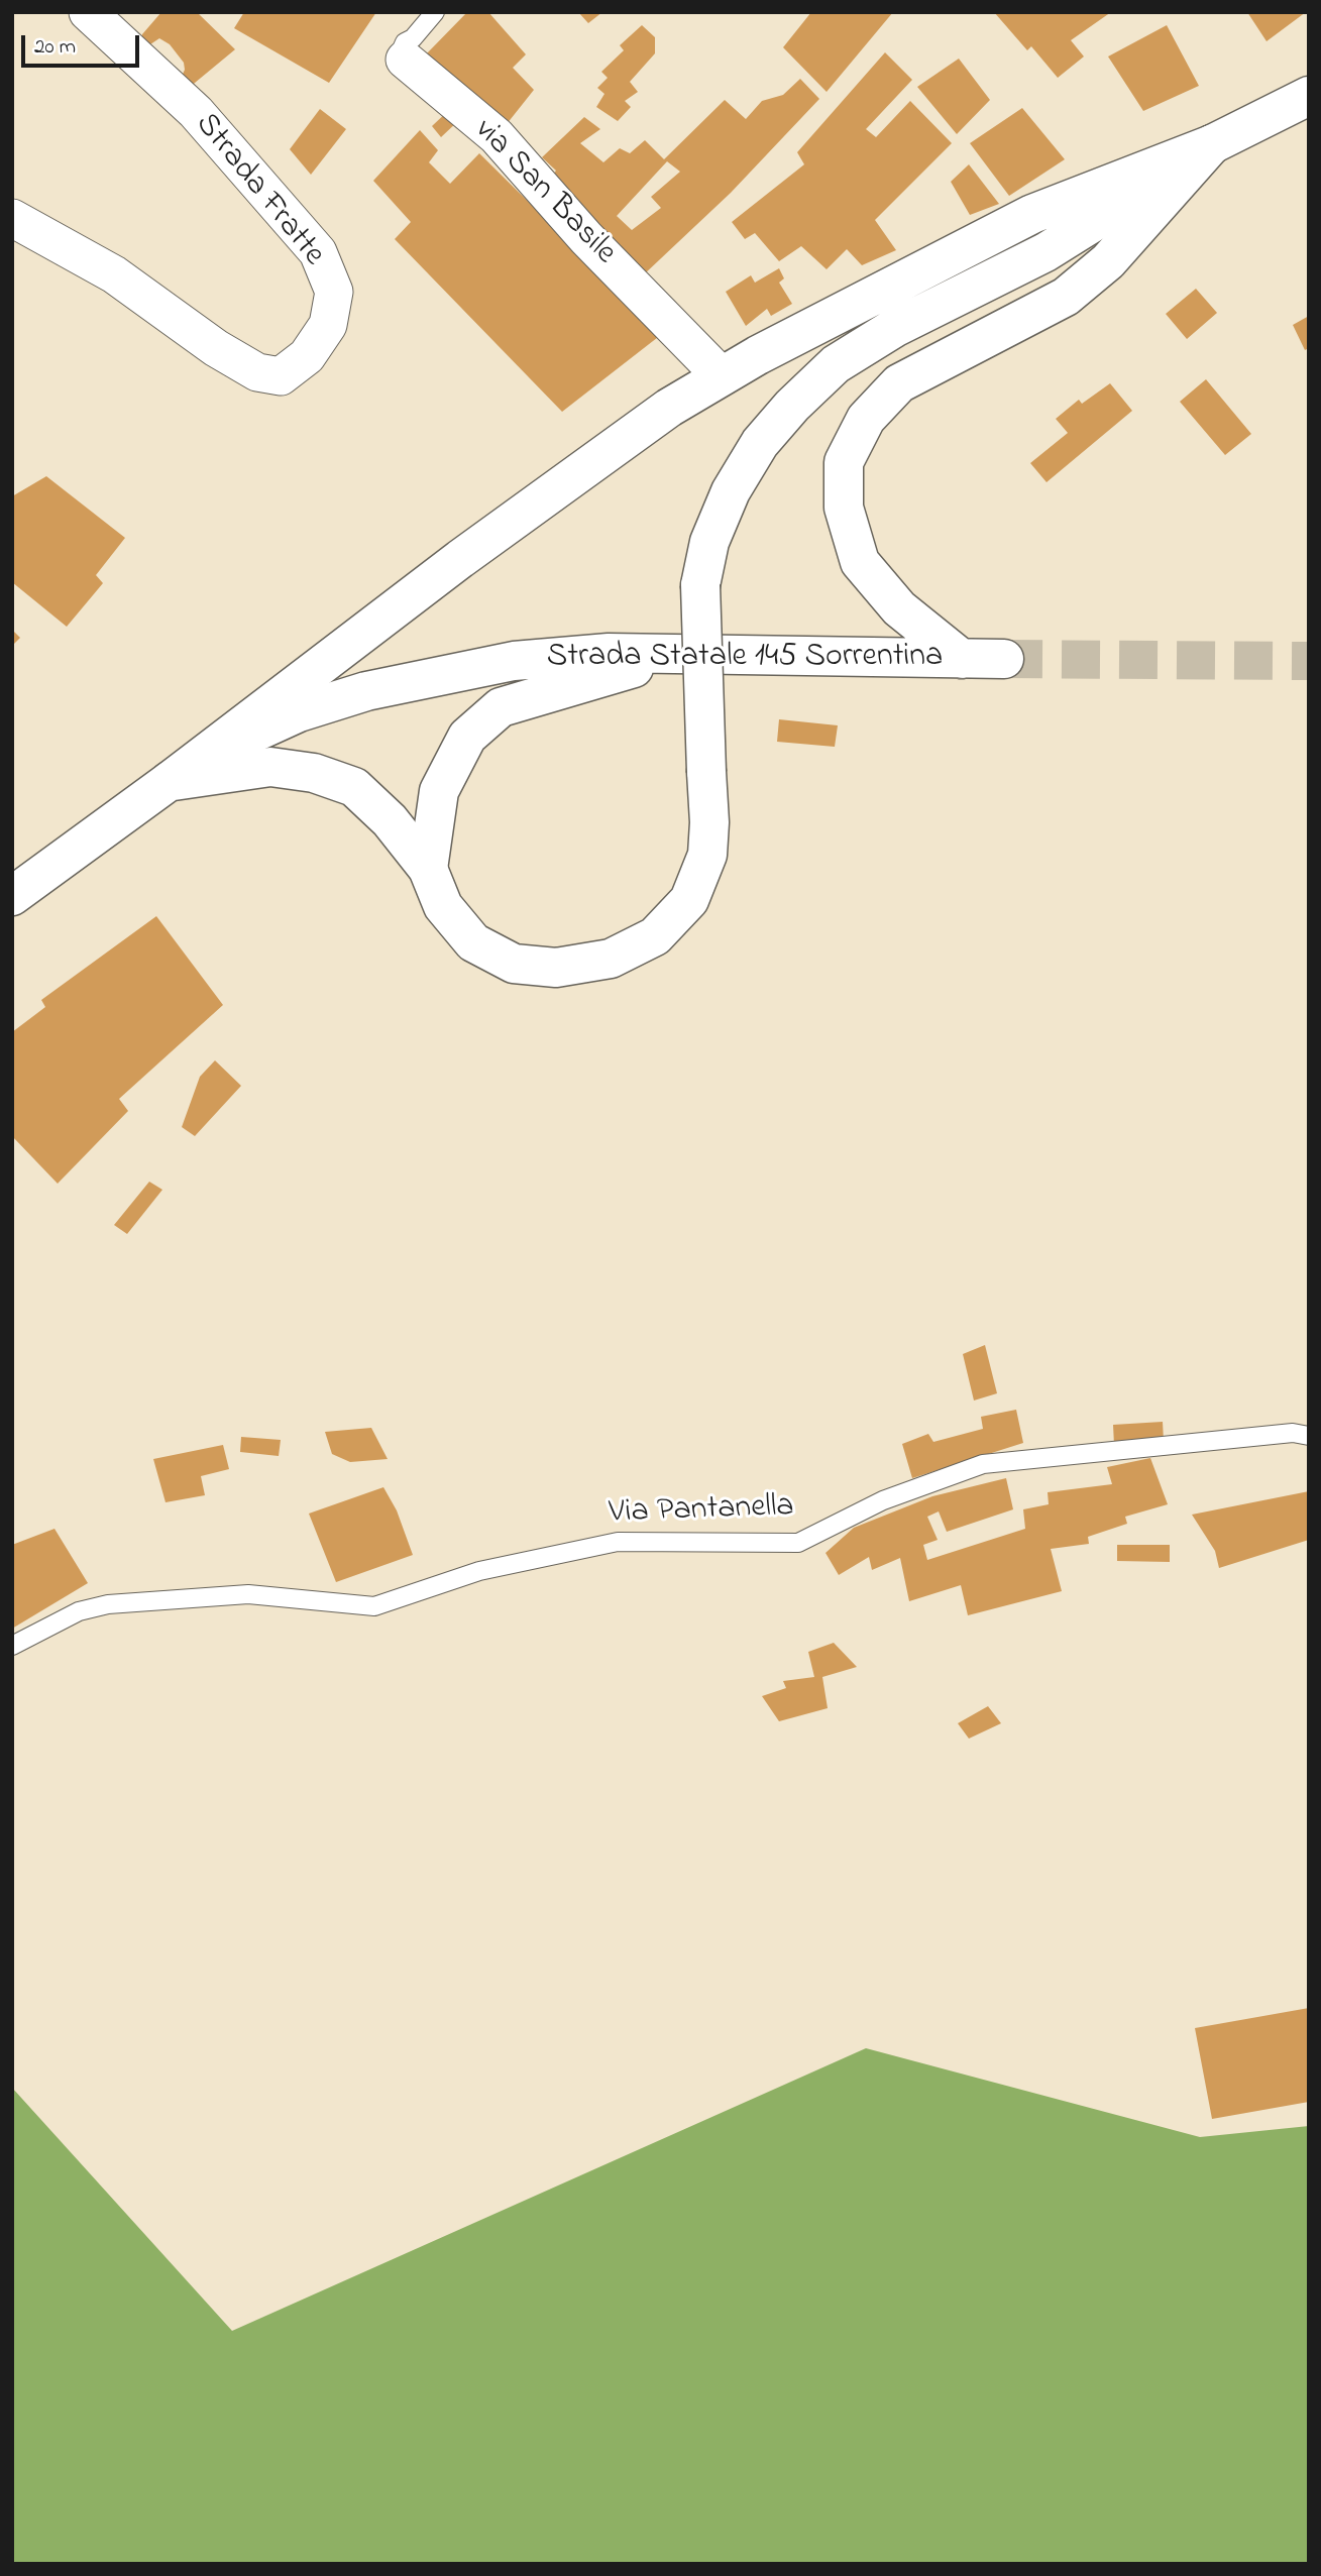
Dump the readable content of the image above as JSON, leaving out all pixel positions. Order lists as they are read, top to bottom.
{
  "streets": {
    "main road": ["Strada Statale 145 Sorrentina"],
    "street": ["Strada Fratte", "via San Basile"],
    "lane": ["Via Pantanella"]
  },
  "scale_bar": "20 m"
}
